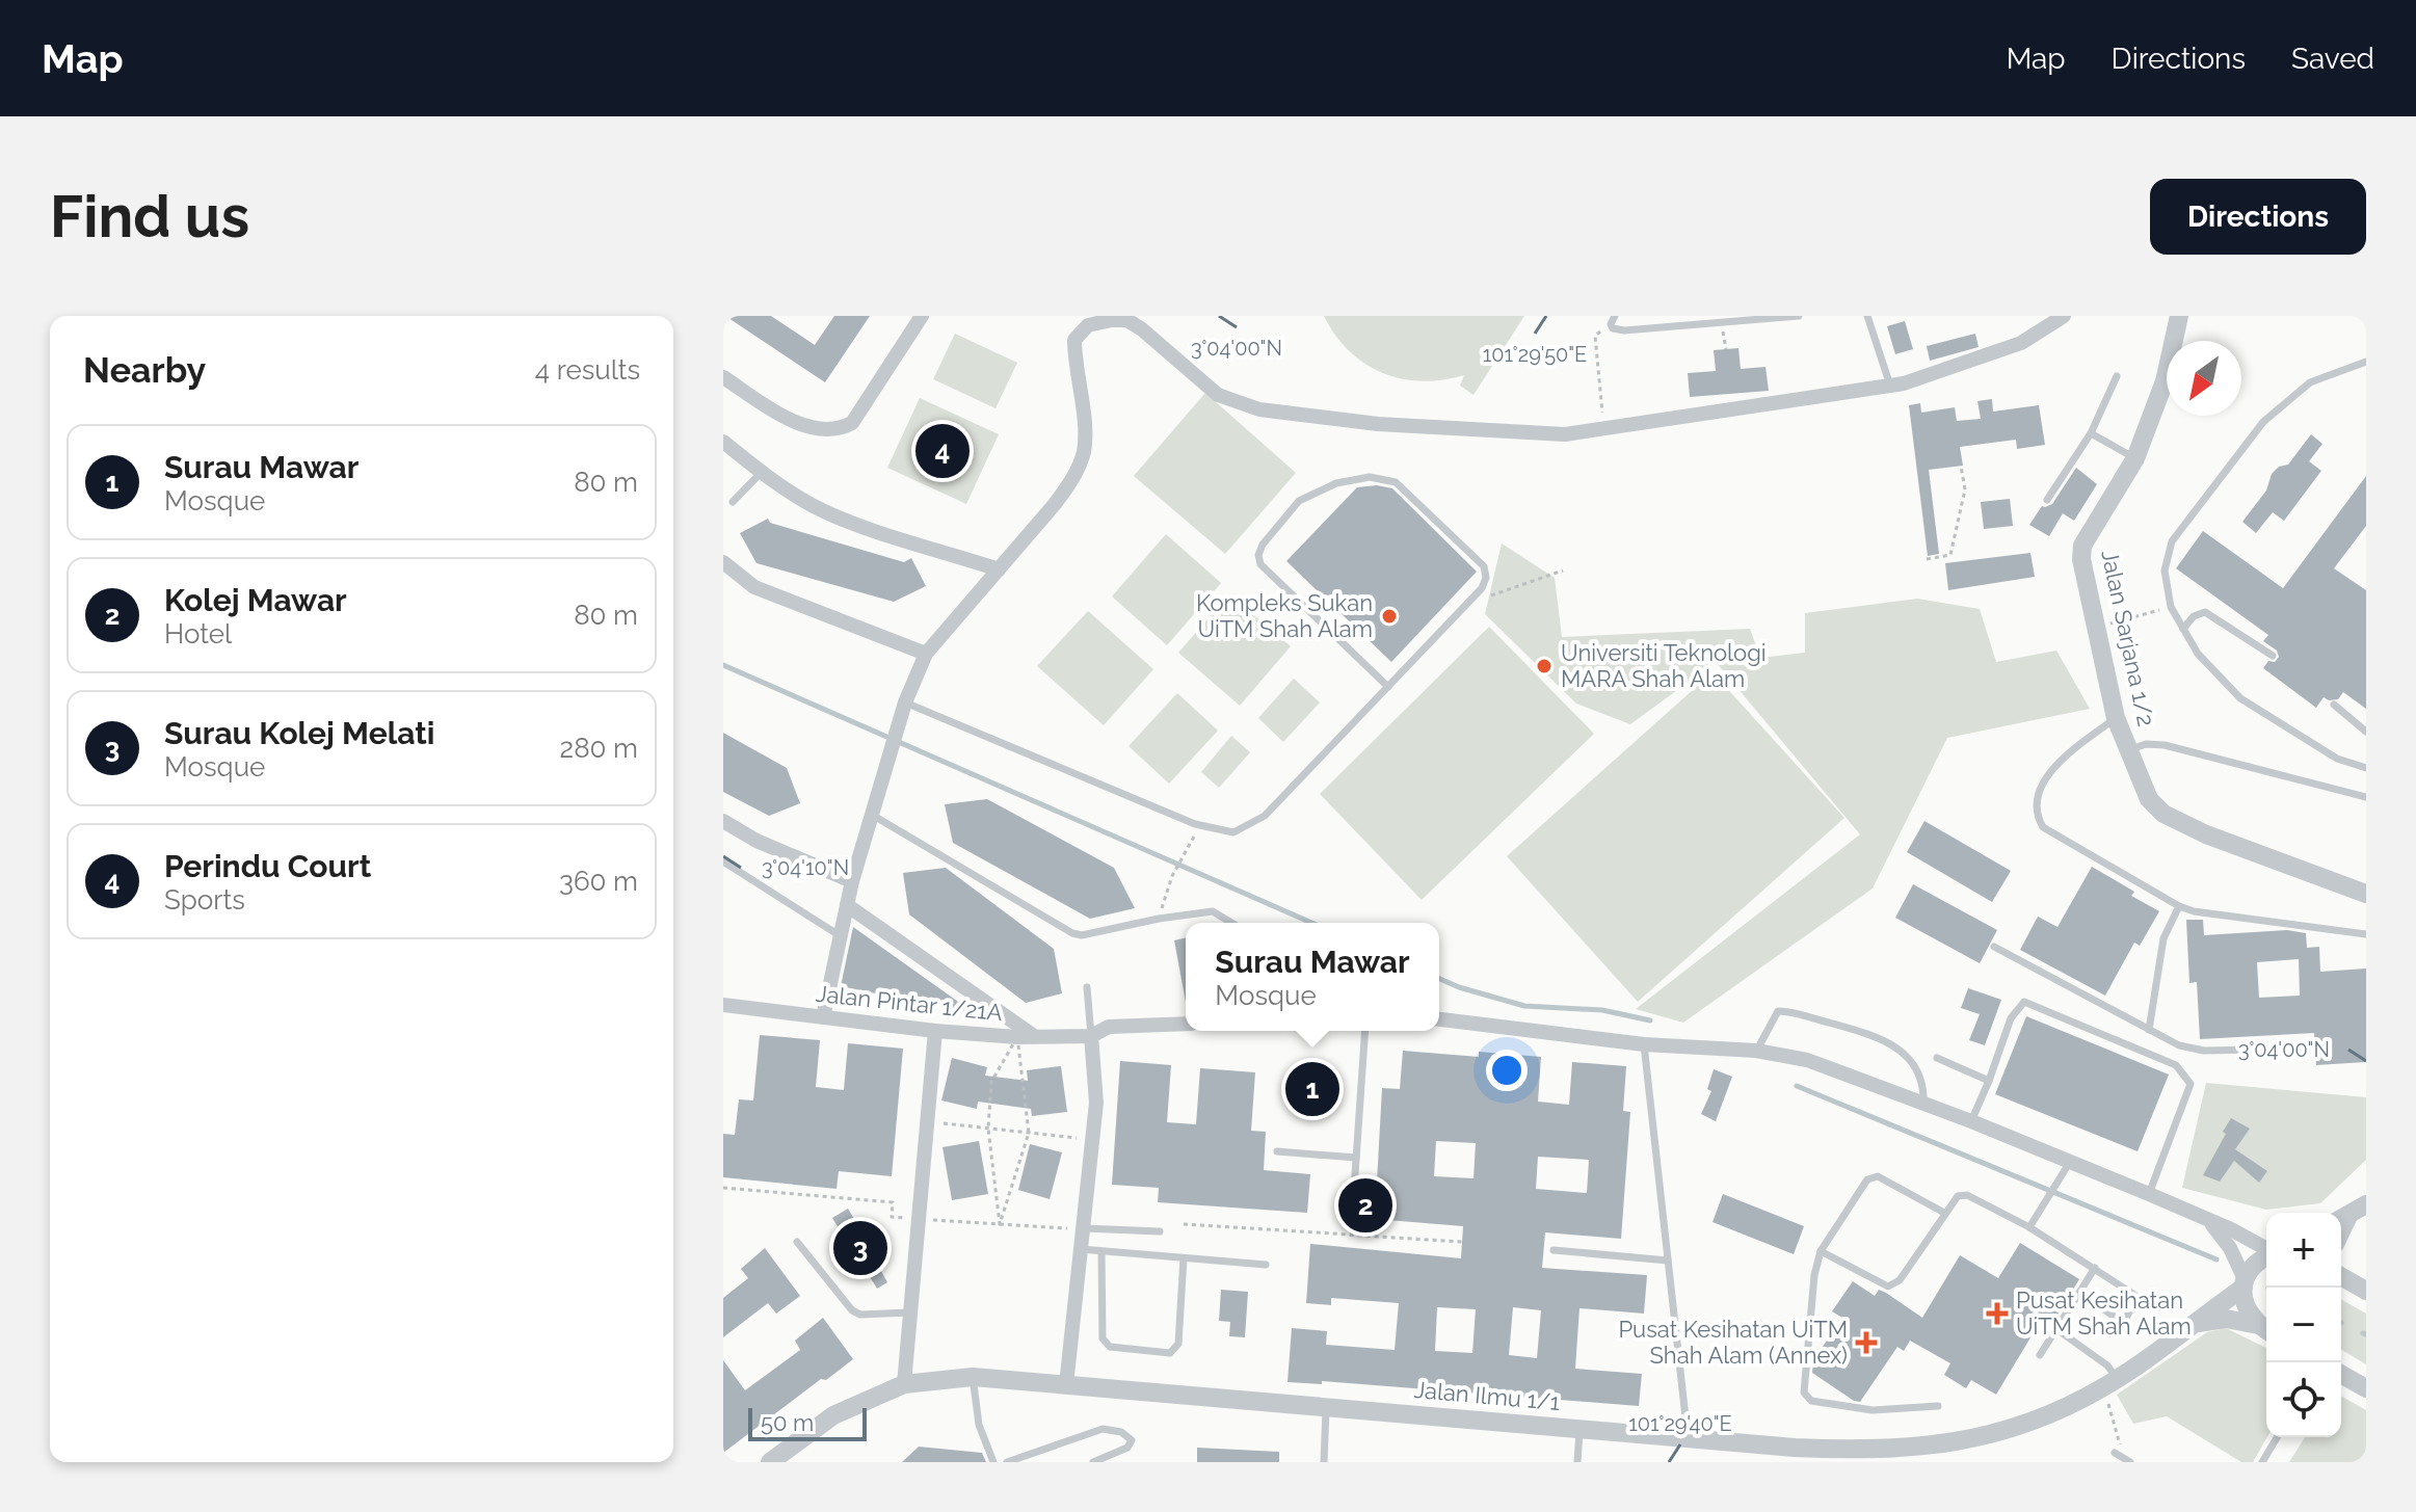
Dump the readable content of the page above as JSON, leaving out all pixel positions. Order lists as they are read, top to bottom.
{
  "streets": {
    "street": ["Jalan Sarjana 1/2", "Jalan Pintar 1/21A", "Jalan Ilmu 1/1"]
  },
  "places": {
    "other": ["Kompleks Sukan UiTM Shah Alam", "Universiti Teknologi MARA Shah Alam"],
    "health": ["Pusat Kesihatan UiTM Shah Alam", "Pusat Kesihatan UiTM Shah Alam (Annex)"]
  },
  "scale_bar": "50 m",
  "north": "bottom left",
  "page": {
    "header": "Map",
    "nav": ["Map", "Directions", "Saved"],
    "buttons": "Directions",
    "title": "Find us",
    "heading": ["Nearby", "4 results"],
    "pins": [
      "4",
      "1",
      "2",
      "3"
    ],
    "list": [
      {
        "mark": "1",
        "name": "Surau Mawar",
        "note": "Mosque",
        "value": "80 m"
      },
      {
        "mark": "2",
        "name": "Kolej Mawar",
        "note": "Hotel",
        "value": "80 m"
      },
      {
        "mark": "3",
        "name": "Surau Kolej Melati",
        "note": "Mosque",
        "value": "280 m"
      },
      {
        "mark": "4",
        "name": "Perindu Court",
        "note": "Sports",
        "value": "360 m"
      }
    ],
    "popup": ["Surau Mawar", "Mosque"],
    "map_buttons": ["+", "−"],
    "scale": "50 m"
  },
  "coordinates": [
    "3°04'00\"N",
    "101°29'50\"E",
    "3°04'10\"N",
    "101°29'40\"E"
  ]
}
